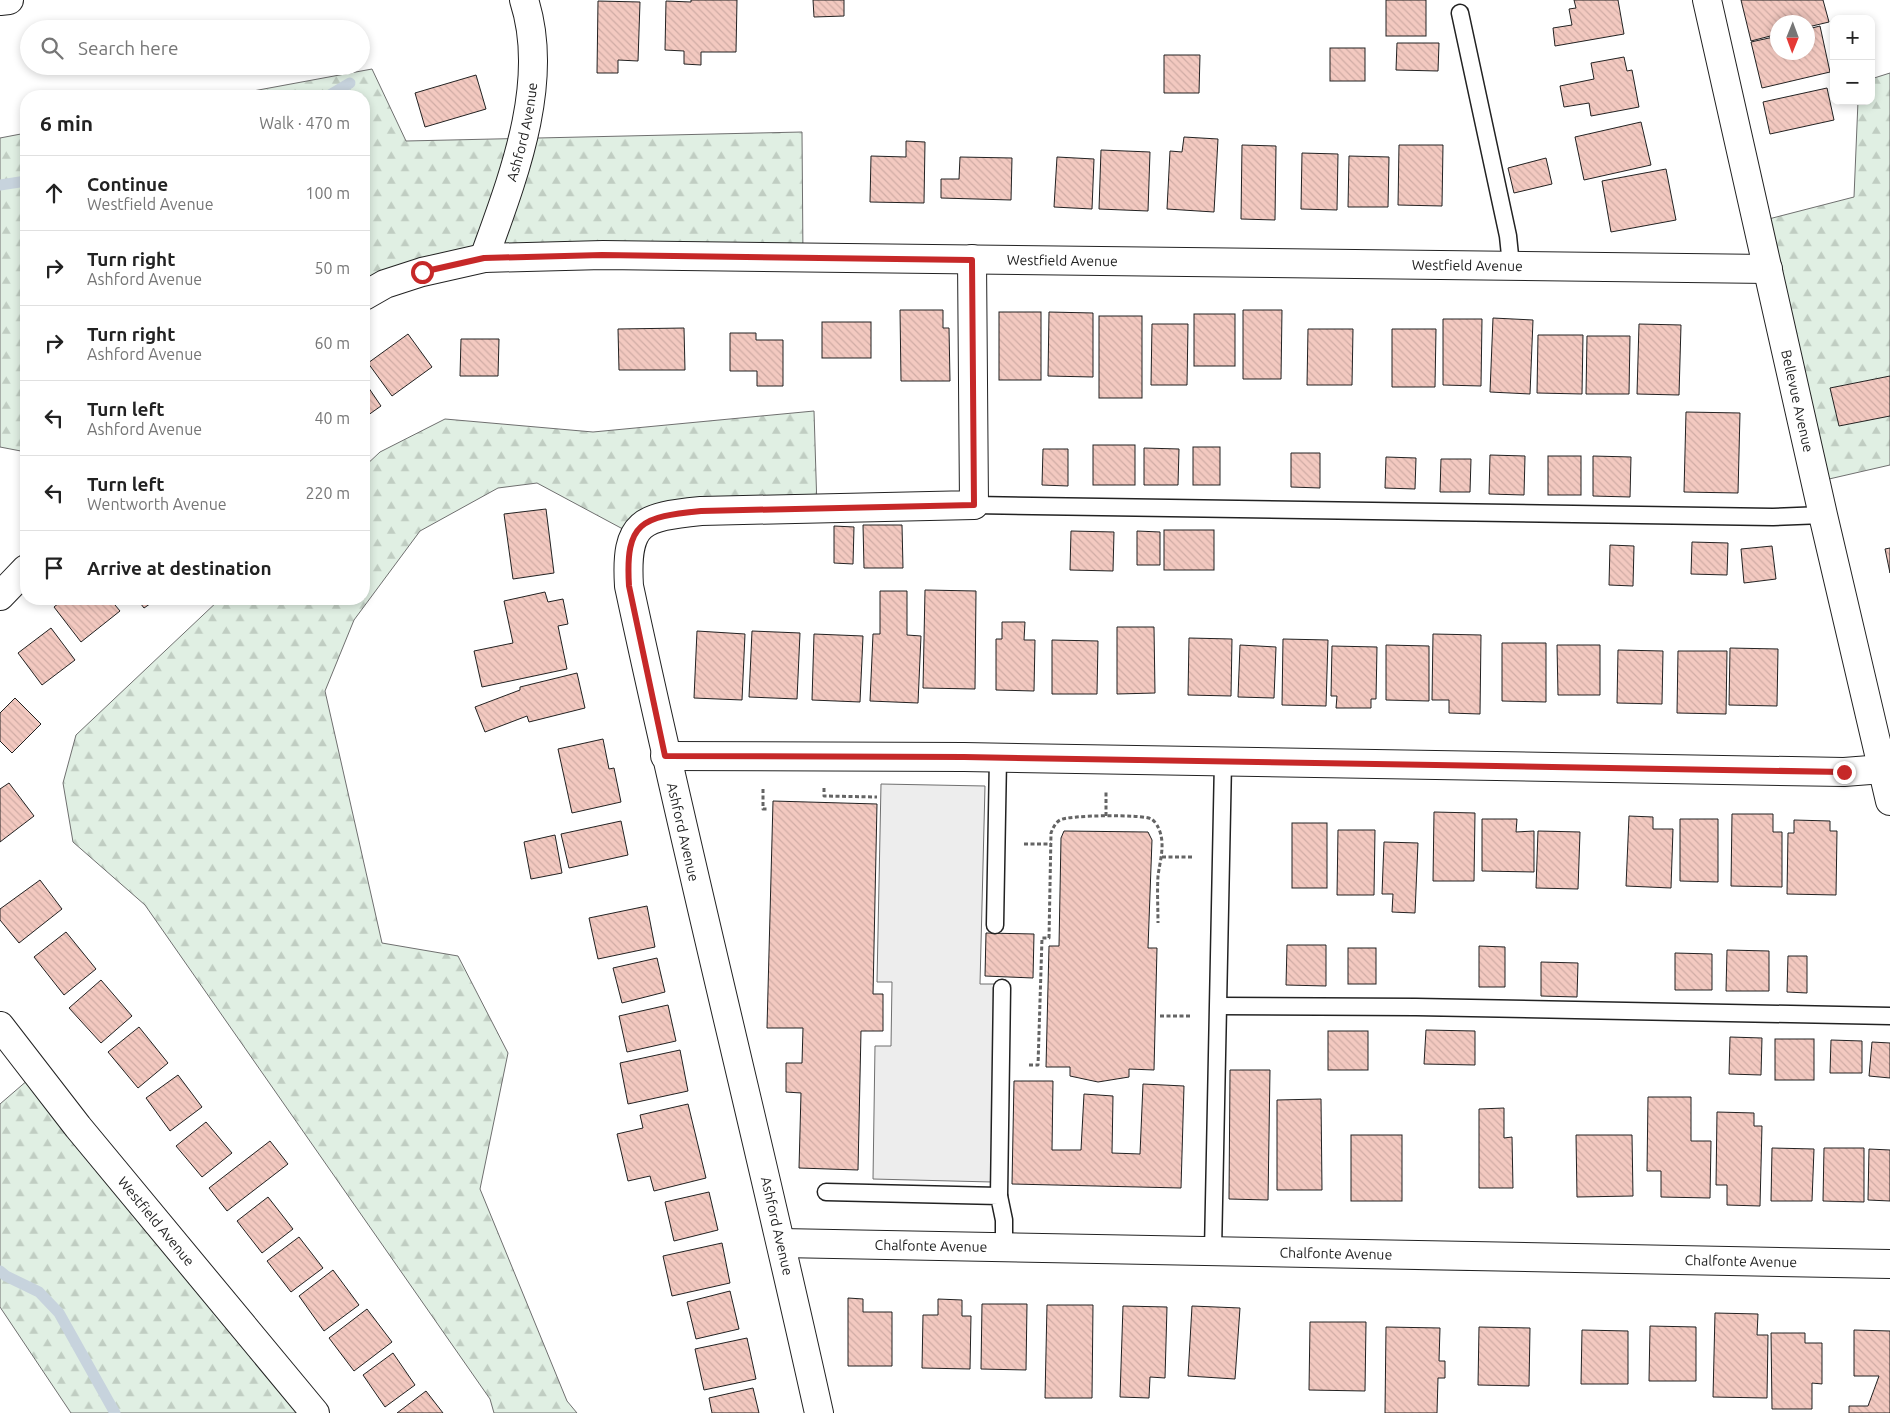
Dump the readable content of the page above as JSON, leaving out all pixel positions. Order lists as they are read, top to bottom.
{
  "streets": {
    "street": [
      "Ashford Avenue",
      "Westfield Avenue",
      "Bellevue Avenue",
      "Chalfonte Avenue"
    ]
  },
  "crossings": [
    ["Ashford Avenue", "Westfield Avenue"],
    ["Ashford Avenue", "Chalfonte Avenue"],
    ["Westfield Avenue", "Bellevue Avenue"]
  ],
  "north": "bottom",
  "page": {
    "map_buttons": ["+", "−"],
    "search": "Search here",
    "heading": ["6 min", "Walk · 470 m"],
    "list": [
      ["Continue", "Westfield Avenue", "100 m"],
      ["Turn right", "Ashford Avenue", "50 m"],
      ["Turn right", "Ashford Avenue", "60 m"],
      ["Turn left", "Ashford Avenue", "40 m"],
      ["Turn left", "Wentworth Avenue", "220 m"],
      "Arrive at destination"
    ]
  }
}
